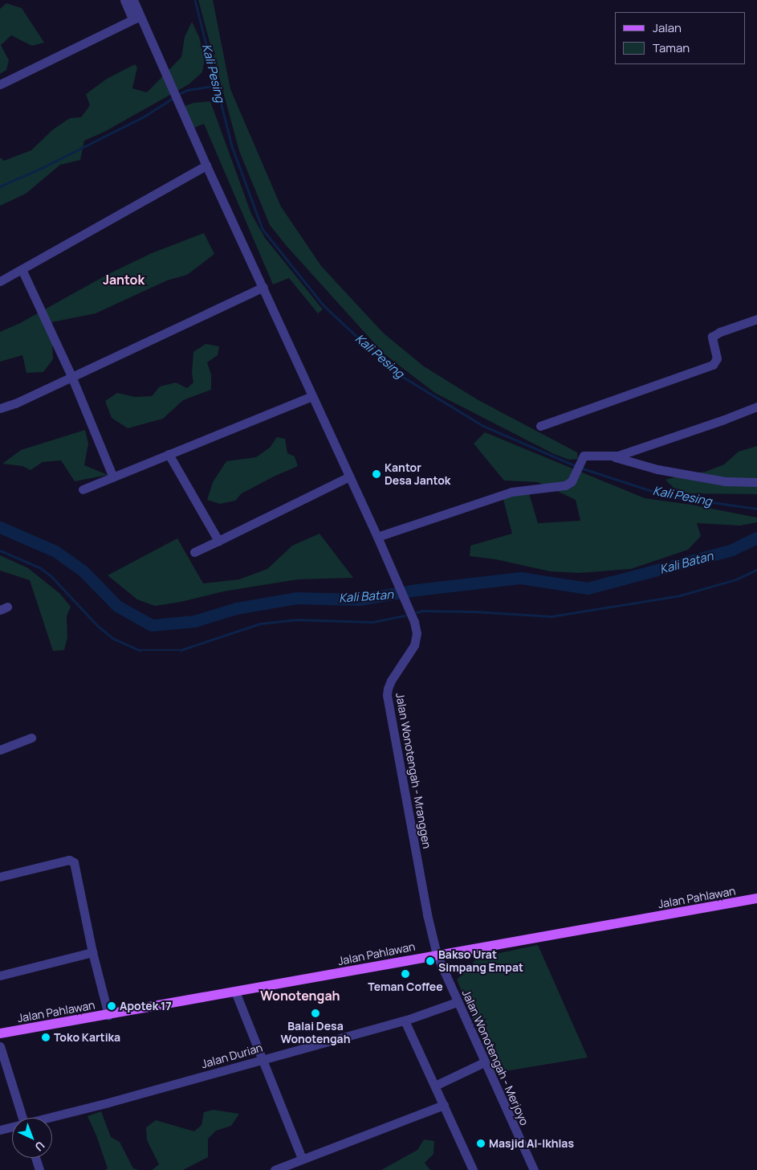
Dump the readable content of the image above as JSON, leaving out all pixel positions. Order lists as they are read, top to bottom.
{
  "streets": {
    "main road": ["Jalan Pahlawan"],
    "street": ["Jalan Wonotengah - Mranggen", "Jalan Durian", "Jalan Wonotengah - Merjoyo"]
  },
  "crossings": [
    ["Jalan Wonotengah - Mranggen", "Jalan Pahlawan"],
    ["Jalan Wonotengah - Mranggen", "Jalan Wonotengah - Merjoyo"],
    ["Jalan Pahlawan", "Jalan Wonotengah - Merjoyo"],
    ["Jalan Durian", "Jalan Wonotengah - Merjoyo"]
  ],
  "districts": ["Jantok", "Wonotengah"],
  "water": ["Kali Pesing", "Kali Batan"],
  "places": [
    "Kantor Desa Jantok",
    "Bakso Urat Simpang Empat",
    "Teman Coffee",
    "Apotek 17",
    "Balai Desa Wonotengah",
    "Toko Kartika",
    "Masjid Al-Ikhlas"
  ],
  "legend": ["Jalan", "Taman"],
  "north": "bottom right"
}
